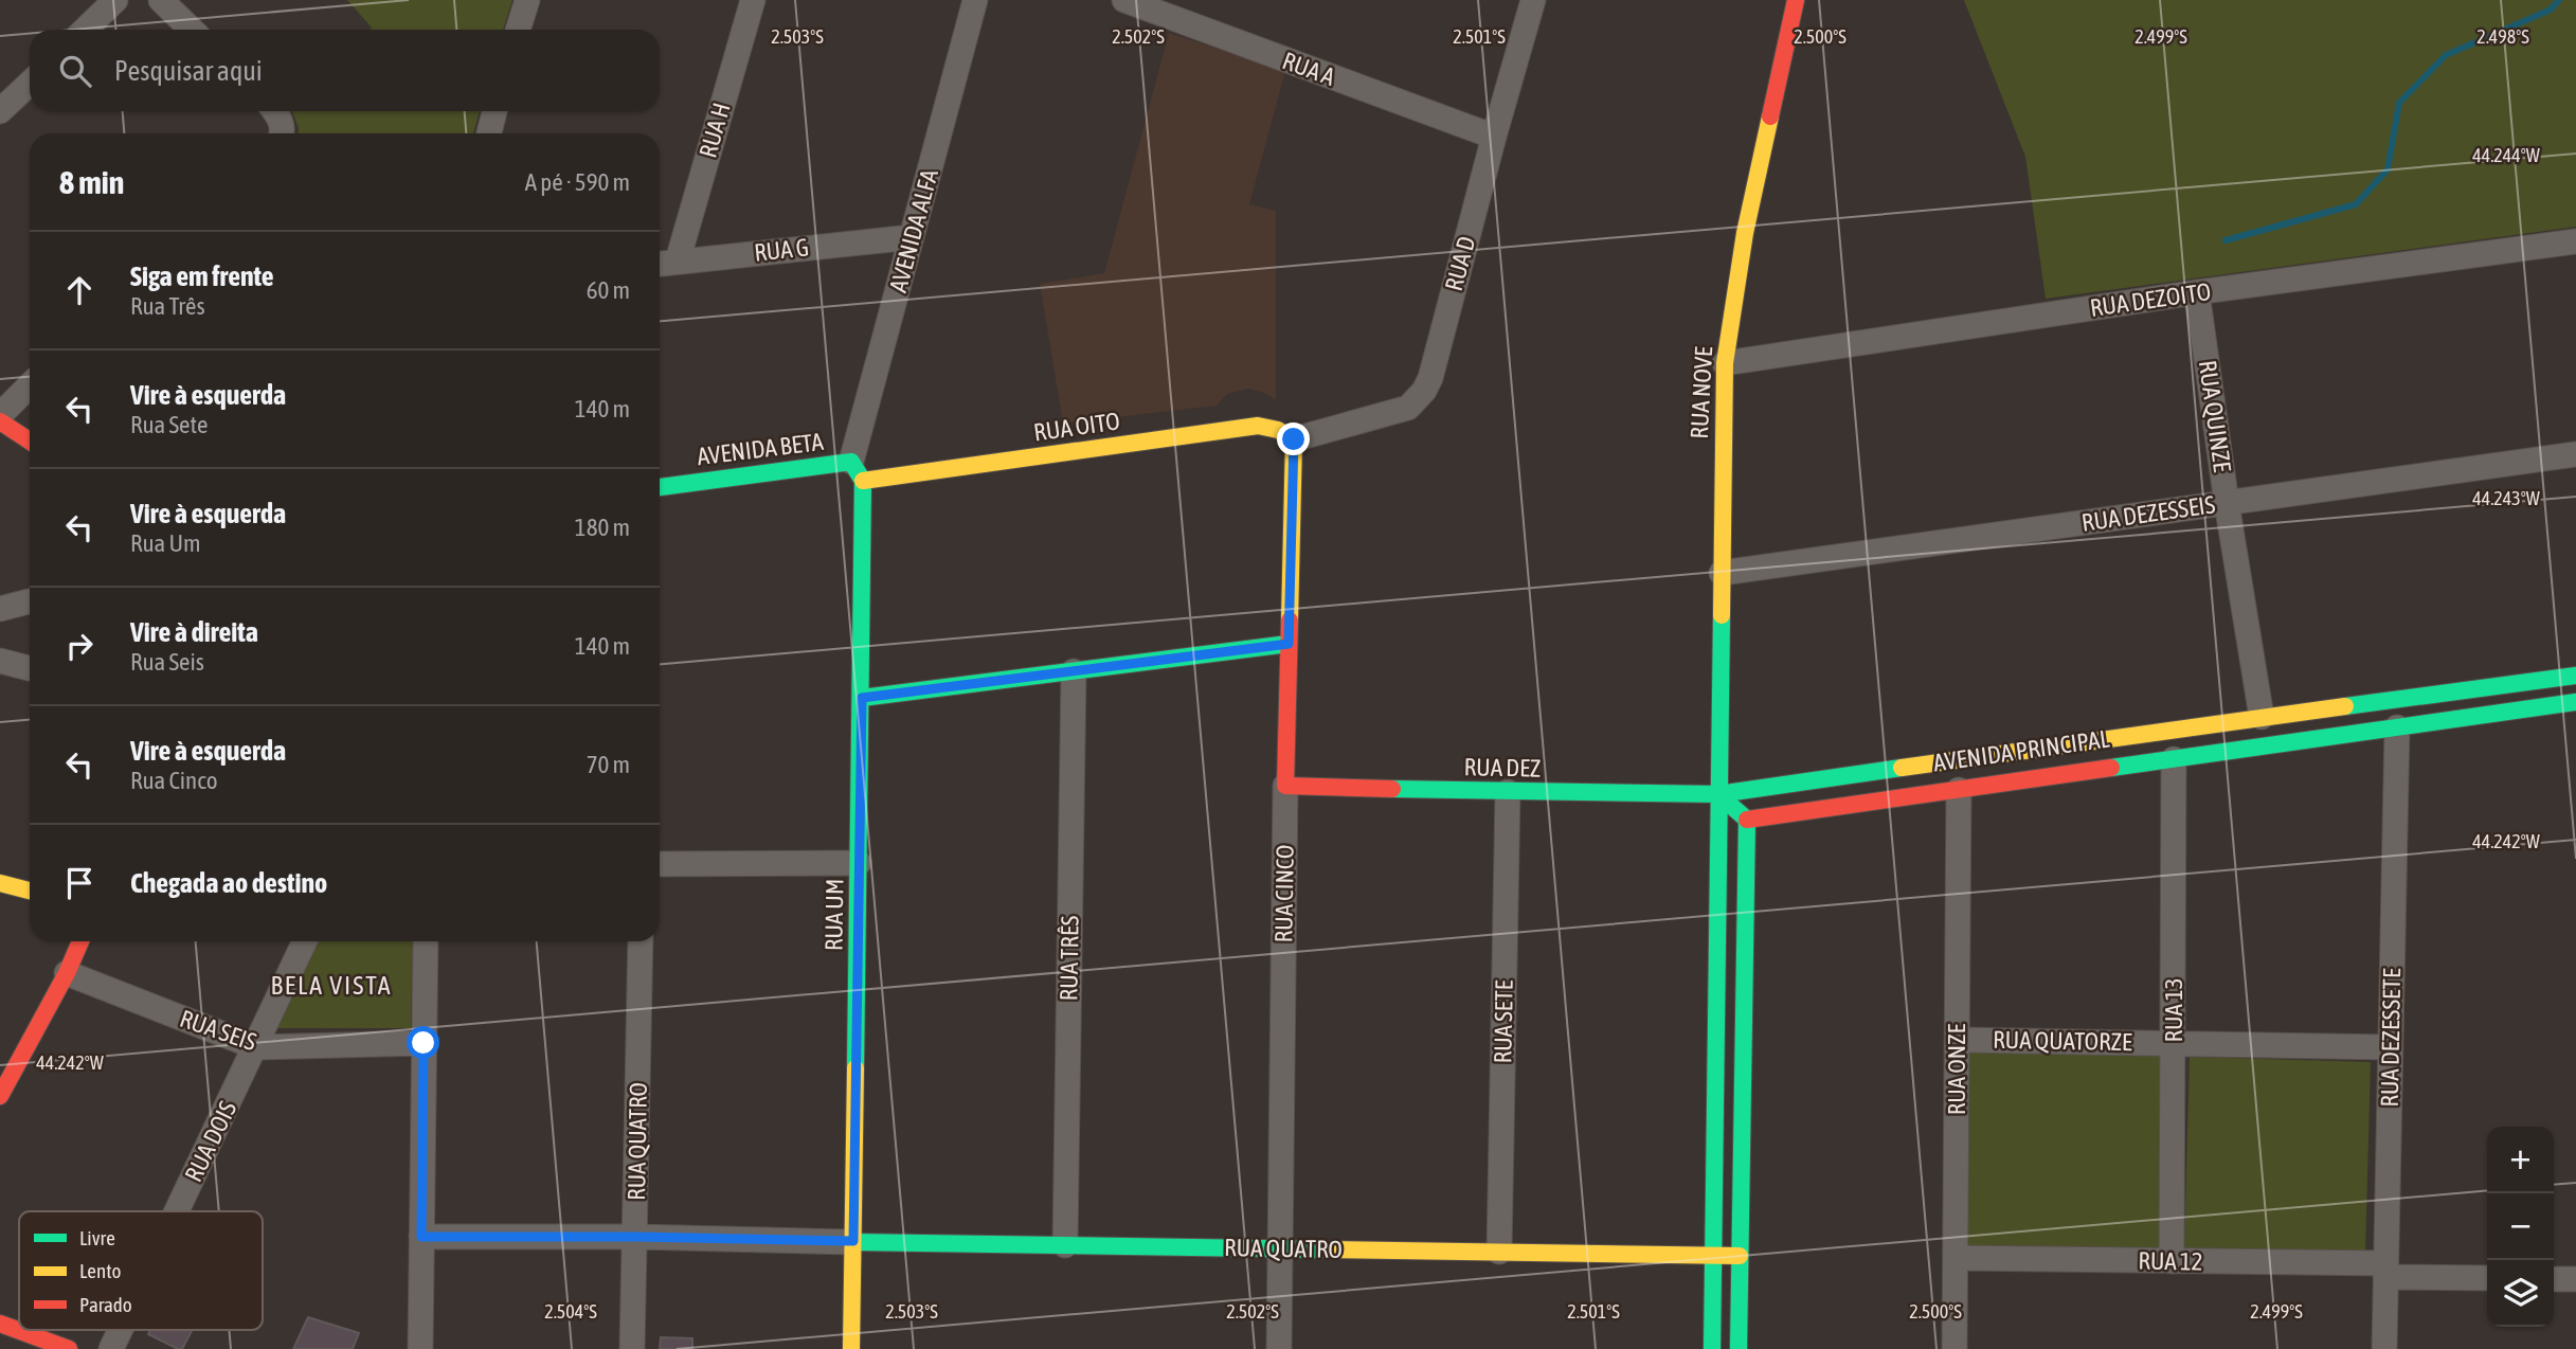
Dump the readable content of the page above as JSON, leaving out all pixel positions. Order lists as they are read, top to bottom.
{
  "streets": {
    "street": [
      "RUA A",
      "RUA H",
      "AVENIDA ALFA",
      "RUA G",
      "RUA D",
      "RUA DEZOITO",
      "RUA NOVE",
      "RUA QUINZE",
      "RUA OITO",
      "AVENIDA BETA",
      "RUA DEZESSEIS",
      "AVENIDA PRINCIPAL",
      "RUA DEZ",
      "RUA CINCO",
      "RUA UM",
      "RUA TRÊS",
      "RUA 13",
      "RUA SETE",
      "RUA SEIS",
      "RUA DEZESSETE",
      "RUA QUATORZE",
      "RUA ONZE",
      "RUA DOIS",
      "RUA QUATRO",
      "RUA 12"
    ]
  },
  "crossings": [
    ["RUA A", "RUA D"],
    ["RUA H", "RUA G"],
    ["AVENIDA ALFA", "RUA G"],
    ["AVENIDA ALFA", "RUA OITO"],
    ["AVENIDA ALFA", "AVENIDA BETA"],
    ["AVENIDA ALFA", "RUA UM"],
    ["RUA D", "RUA OITO"],
    ["RUA D", "RUA CINCO"],
    ["RUA DEZOITO", "RUA NOVE"],
    ["RUA DEZOITO", "RUA QUINZE"],
    ["RUA NOVE", "RUA DEZESSEIS"],
    ["RUA NOVE", "AVENIDA PRINCIPAL"],
    ["RUA NOVE", "RUA DEZ"],
    ["RUA QUINZE", "RUA DEZESSEIS"],
    ["RUA QUINZE", "AVENIDA PRINCIPAL"],
    ["RUA OITO", "AVENIDA BETA"],
    ["RUA OITO", "RUA CINCO"],
    ["RUA OITO", "RUA UM"],
    ["AVENIDA BETA", "RUA UM"],
    ["AVENIDA PRINCIPAL", "RUA DEZ"],
    ["AVENIDA PRINCIPAL", "RUA 13"],
    ["AVENIDA PRINCIPAL", "RUA DEZESSETE"],
    ["AVENIDA PRINCIPAL", "RUA ONZE"],
    ["RUA DEZ", "RUA CINCO"],
    ["RUA DEZ", "RUA SETE"],
    ["RUA CINCO", "RUA QUATRO"],
    ["RUA UM", "RUA QUATRO"],
    ["RUA TRÊS", "RUA QUATRO"],
    ["RUA 13", "RUA QUATORZE"],
    ["RUA 13", "RUA 12"],
    ["RUA SETE", "RUA QUATRO"],
    ["RUA SEIS", "RUA DOIS"],
    ["RUA DEZESSETE", "RUA QUATORZE"],
    ["RUA DEZESSETE", "RUA 12"],
    ["RUA QUATORZE", "RUA ONZE"],
    ["RUA ONZE", "RUA 12"]
  ],
  "districts": ["BELA VISTA"],
  "legend": ["Livre", "Lento", "Parado"],
  "page": {
    "search": "Pesquisar aqui",
    "heading": ["8 min", "A pé · 590 m"],
    "list": [
      ["Siga em frente", "Rua Três", "60 m"],
      ["Vire à esquerda", "Rua Sete", "140 m"],
      ["Vire à esquerda", "Rua Um", "180 m"],
      ["Vire à direita", "Rua Seis", "140 m"],
      ["Vire à esquerda", "Rua Cinco", "70 m"],
      "Chegada ao destino"
    ],
    "map_buttons": ["+", "−"]
  },
  "coordinates": [
    "2.498°S",
    "2.503°S",
    "2.502°S",
    "2.501°S",
    "2.500°S",
    "2.499°S",
    "44.244°W",
    "44.243°W",
    "44.242°W",
    "2.504°S"
  ]
}
